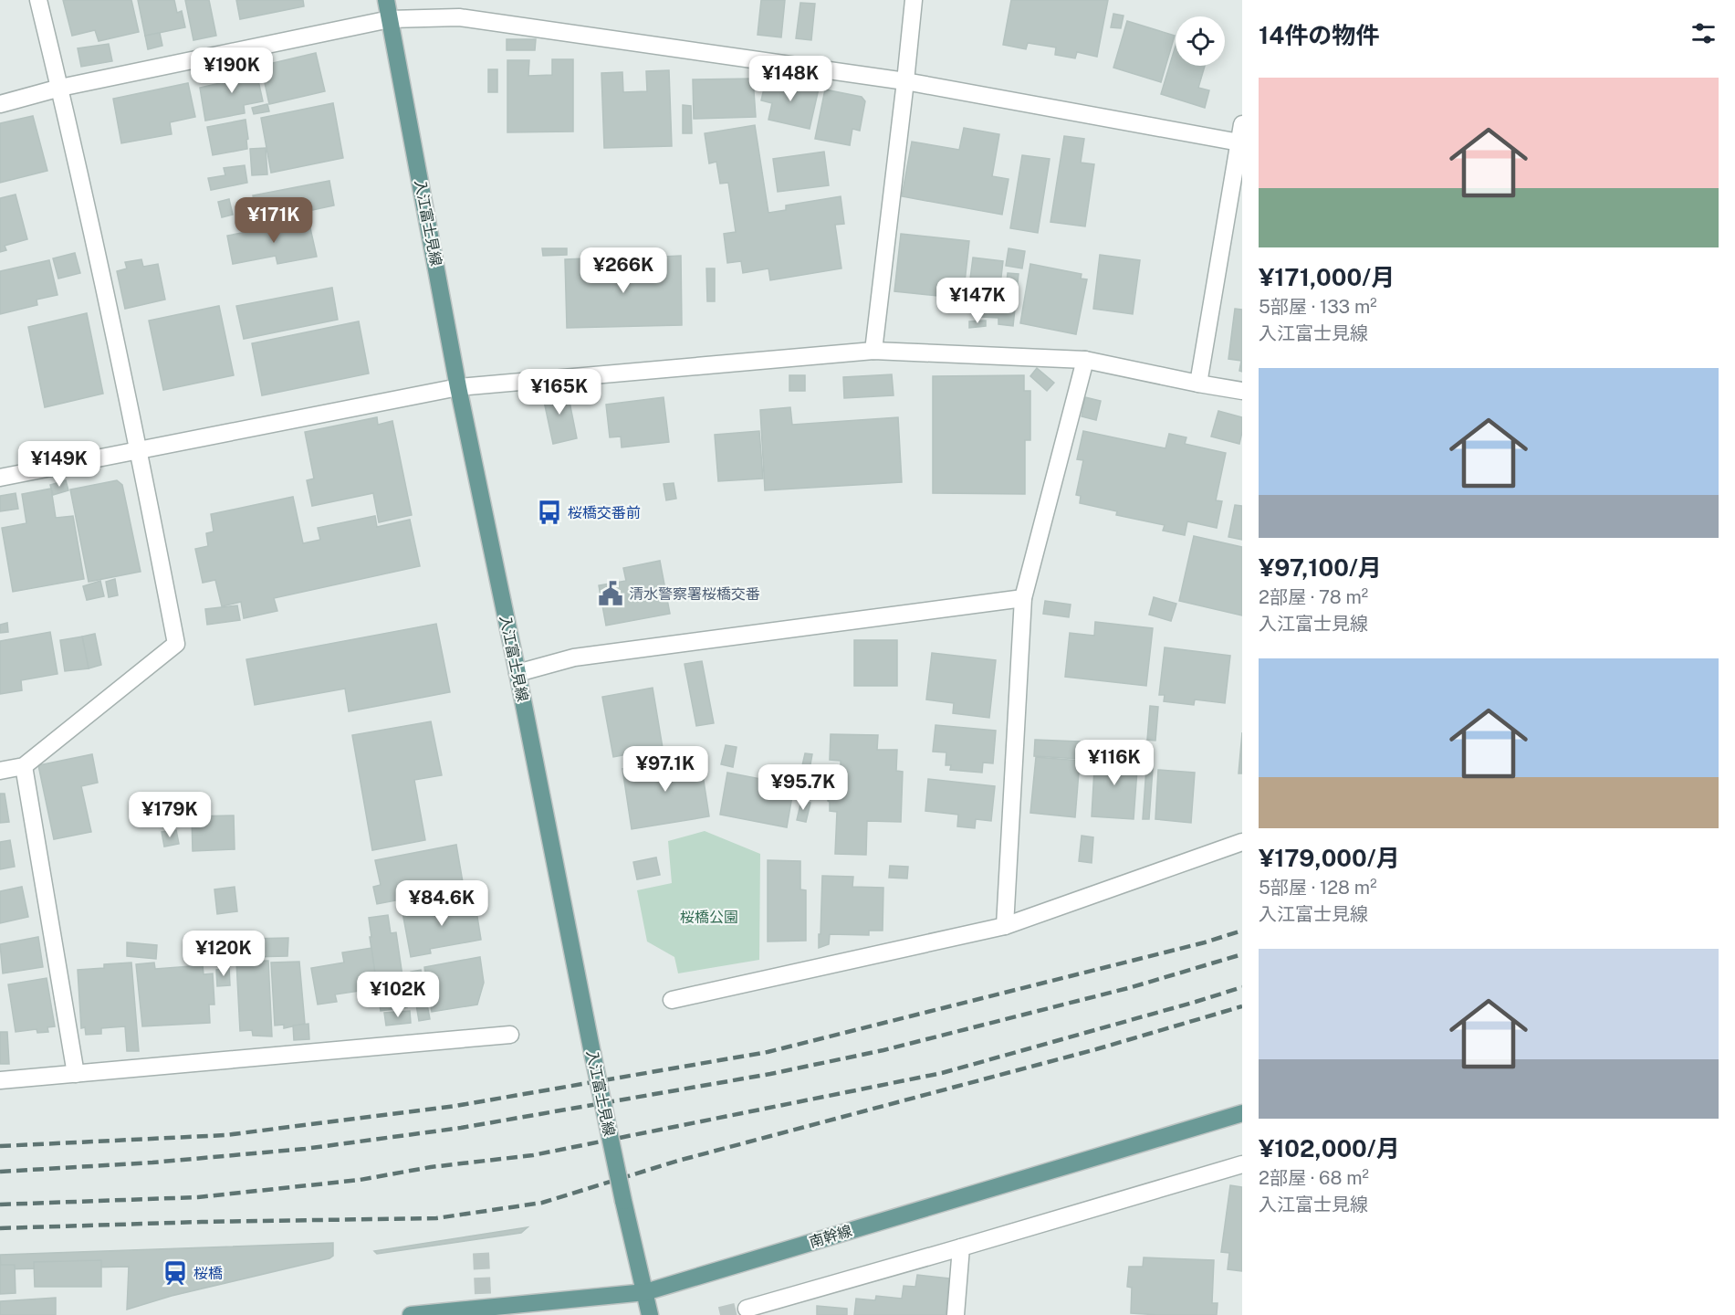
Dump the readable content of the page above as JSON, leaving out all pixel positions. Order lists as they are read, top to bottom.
{
  "streets": {
    "main road": ["入江富士見線", "南幹線"]
  },
  "crossings": [
    ["入江富士見線", "南幹線"]
  ],
  "parks": ["桜橋公園"],
  "places": {
    "bus stop": ["桜橋交番前"],
    "public building": ["清水警察署桜橋交番"],
    "station": ["桜橋"]
  },
  "page": {
    "heading": "14件の物件",
    "price": [
      "¥190K",
      "¥148K",
      "¥171K",
      "¥266K",
      "¥147K",
      "¥165K",
      "¥149K",
      "¥116K",
      "¥97.1K",
      "¥95.7K",
      "¥179K",
      "¥84.6K",
      "¥120K",
      "¥102K"
    ],
    "list": [
      {
        "name": "¥171,000/月",
        "note": "5部屋 · 133 m² · 入江富士見線"
      },
      {
        "name": "¥97,100/月",
        "note": "2部屋 · 78 m² · 入江富士見線"
      },
      {
        "name": "¥179,000/月",
        "note": "5部屋 · 128 m² · 入江富士見線"
      },
      {
        "name": "¥102,000/月",
        "note": "2部屋 · 68 m² · 入江富士見線"
      }
    ]
  }
}
